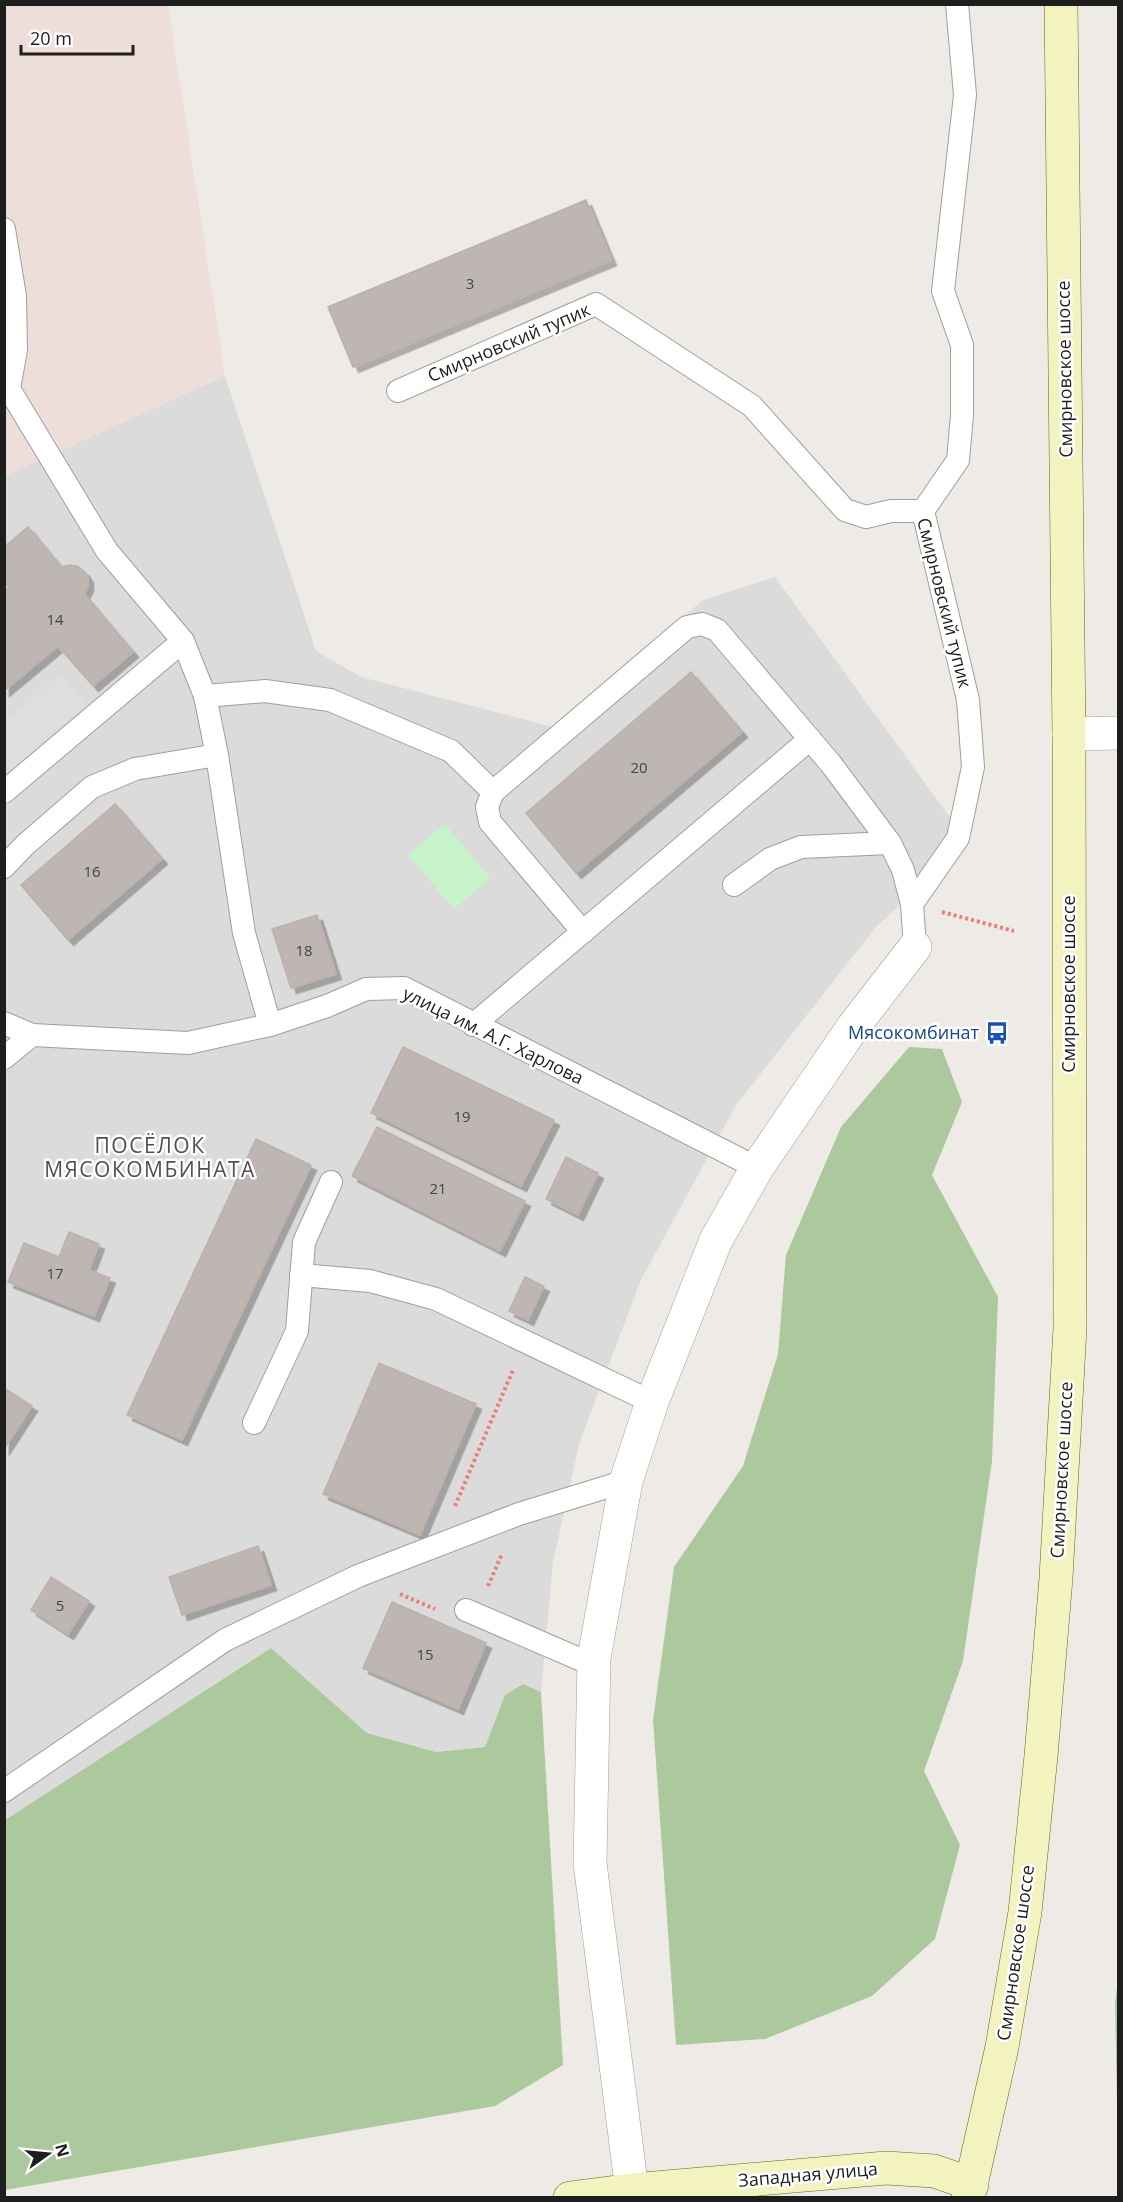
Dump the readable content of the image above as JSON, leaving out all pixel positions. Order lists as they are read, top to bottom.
{
  "streets": {
    "main road": ["Смирновское шоссе", "Западная улица"],
    "lane": ["Смирновский тупик", "улица им. А.Г. Харлова"]
  },
  "crossings": [
    ["Смирновское шоссе", "Западная улица"]
  ],
  "districts": ["ПОСЁЛОК МЯСОКОМБИНАТА"],
  "places": {
    "bus stop": ["Мясокомбинат"]
  },
  "house_numbers": [
    "3",
    "14",
    "20",
    "16",
    "18",
    "19",
    "21",
    "17",
    "5",
    "15"
  ],
  "scale_bar": "20 m",
  "north": "right"
}
